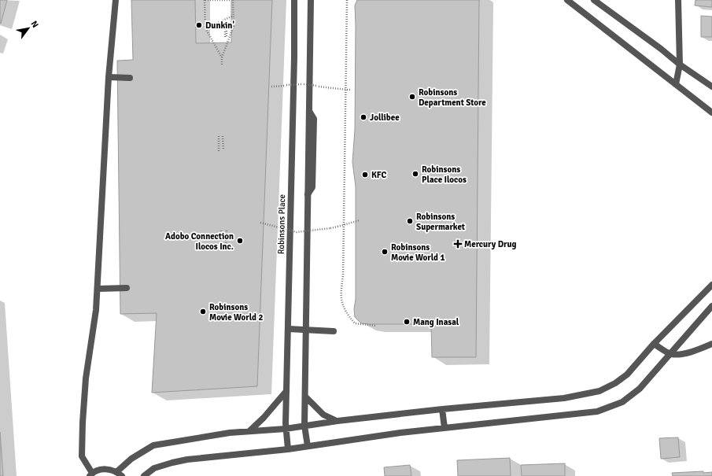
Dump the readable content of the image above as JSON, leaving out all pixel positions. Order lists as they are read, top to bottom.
{
  "streets": {
    "street": ["Robinsons Place"]
  },
  "places": {
    "other": [
      "Dunkin'",
      "Robinsons Department Store",
      "Jollibee",
      "Robinsons Place Ilocos",
      "KFC",
      "Robinsons Supermarket",
      "Adobo Connection Ilocos Inc.",
      "Robinsons Movie World 1",
      "Robinsons Movie World 2",
      "Mang Inasal"
    ],
    "health": ["Mercury Drug"]
  },
  "north": "top right"
}
